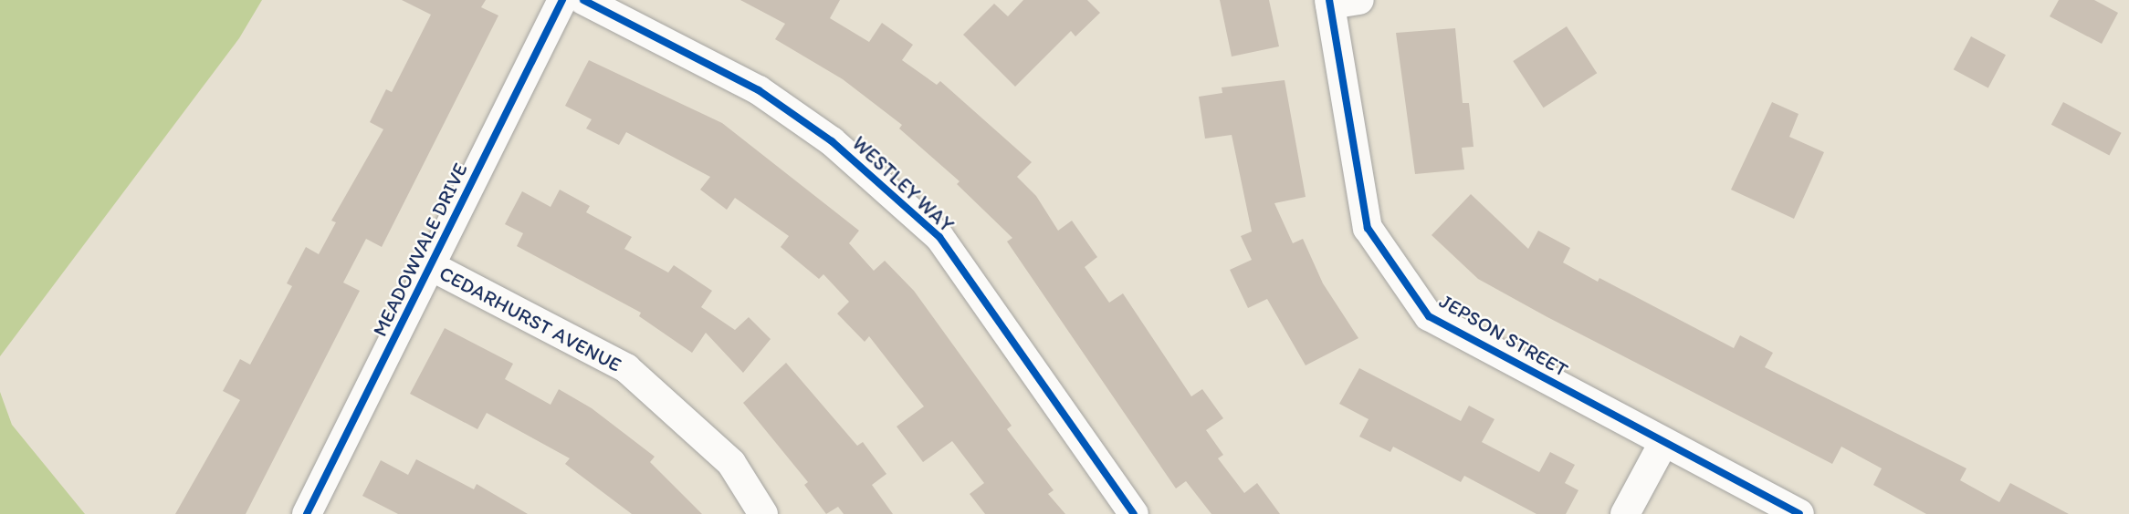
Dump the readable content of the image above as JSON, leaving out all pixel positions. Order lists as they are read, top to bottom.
{
  "streets": {
    "street": [
      "WESTLEY WAY",
      "MEADOWVALE DRIVE",
      "CEDARHURST AVENUE",
      "JEPSON STREET"
    ]
  },
  "crossings": [
    ["MEADOWVALE DRIVE", "CEDARHURST AVENUE"]
  ]
}
